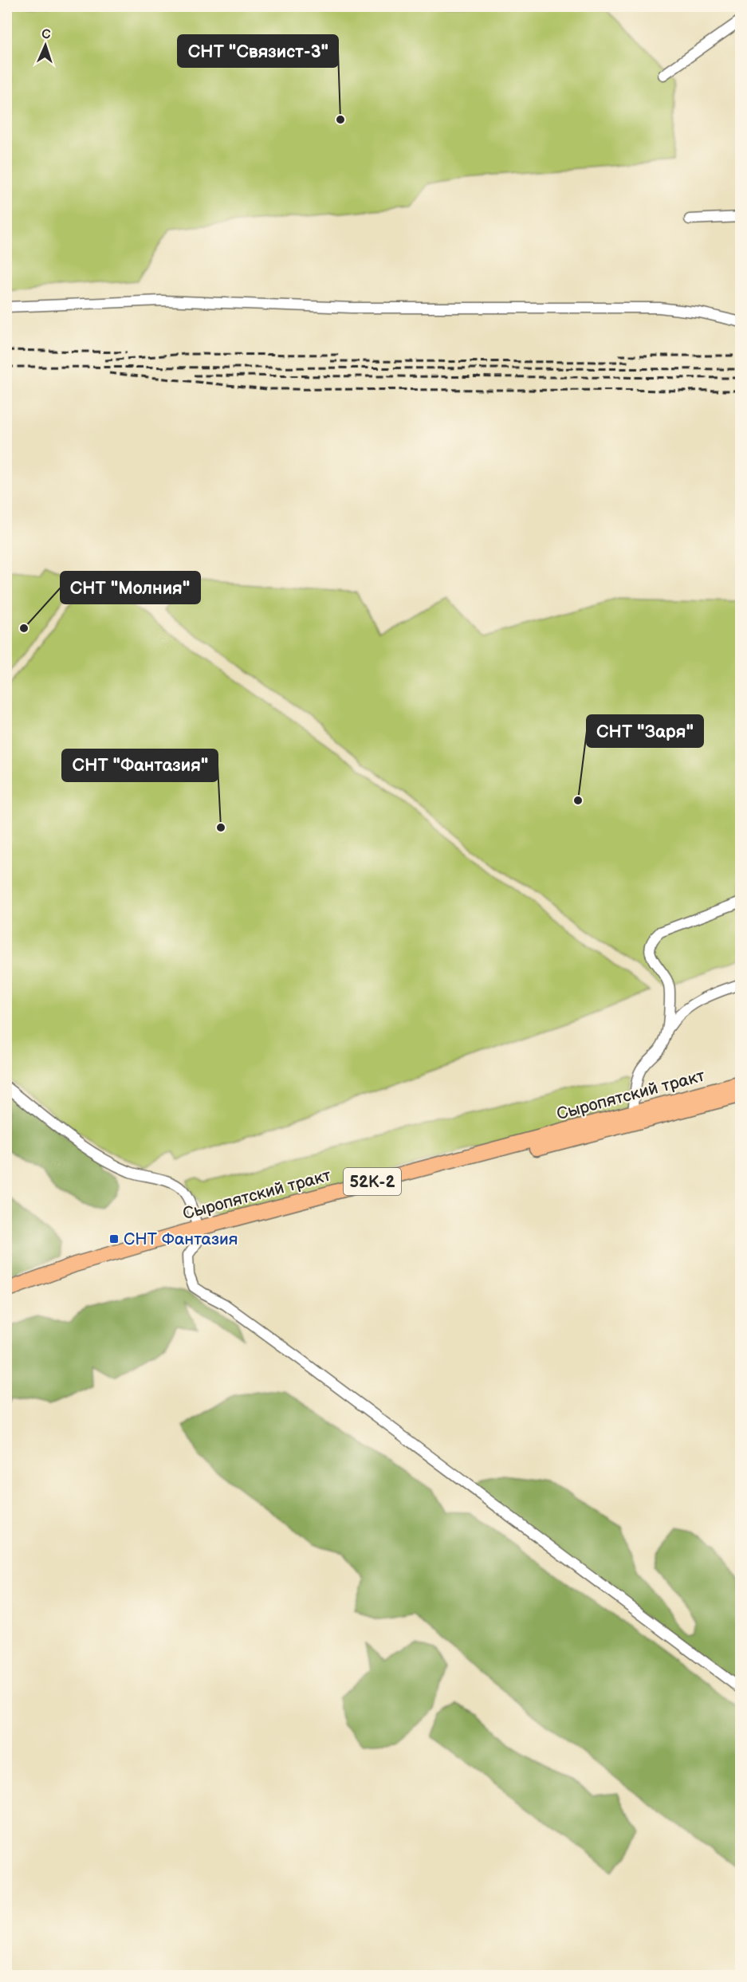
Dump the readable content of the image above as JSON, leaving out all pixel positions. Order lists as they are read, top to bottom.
{
  "streets": {
    "main road": ["Сыропятский тракт", "52К-2"]
  },
  "places": {
    "other": [
      "СНТ \"Связист-3\"",
      "СНТ \"Молния\"",
      "СНТ \"Заря\"",
      "СНТ \"Фантазия\""
    ],
    "transit": ["СНТ Фантазия"]
  },
  "north": "top"
}
